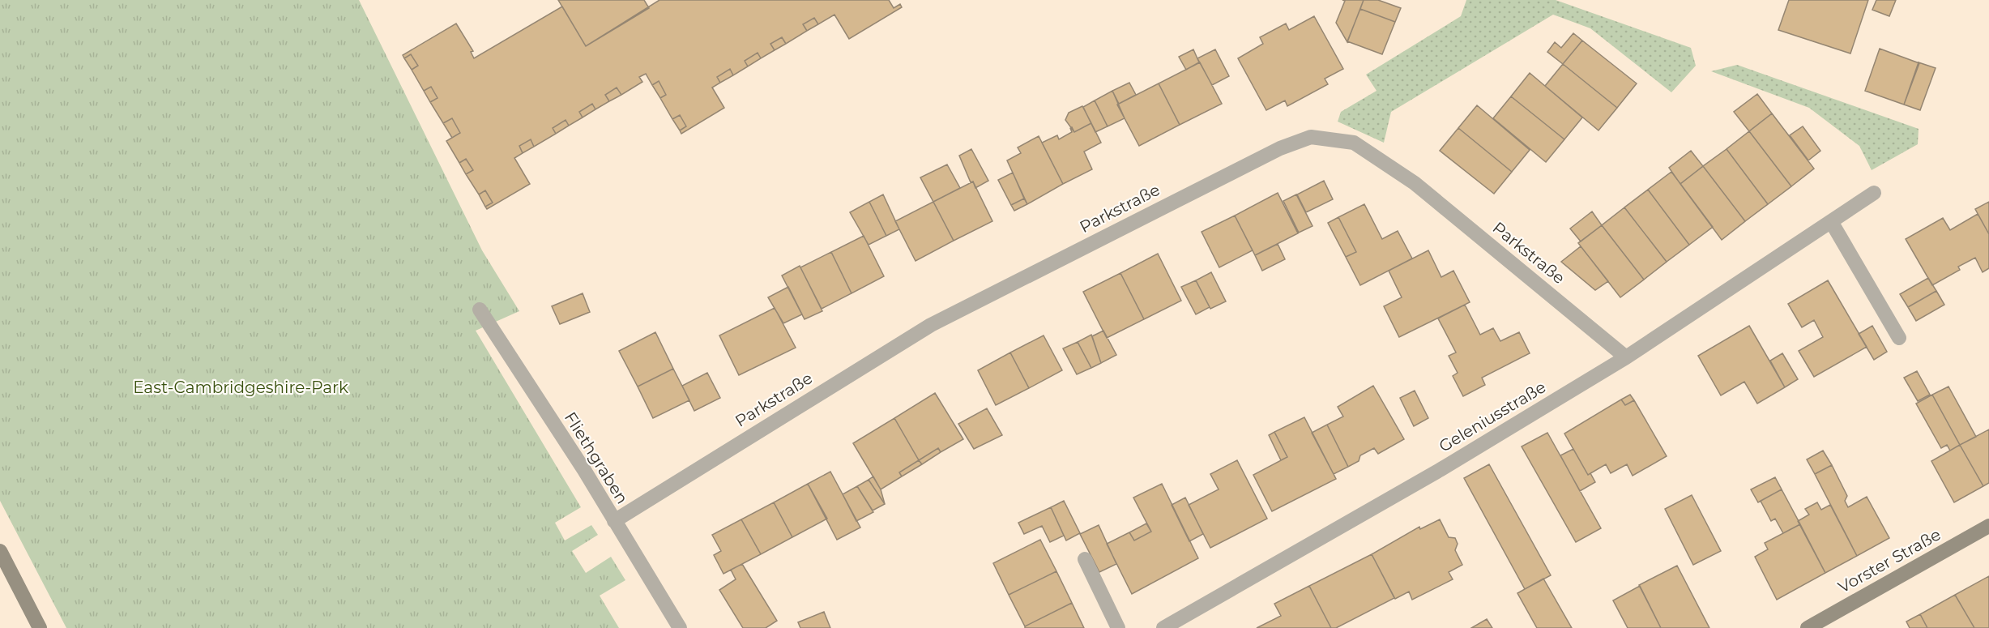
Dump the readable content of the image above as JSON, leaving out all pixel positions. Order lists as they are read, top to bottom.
{
  "streets": {
    "main road": ["Vorster Straße"],
    "street": ["Parkstraße", "Geleniusstraße", "Fliethgraben"]
  },
  "crossings": [
    ["Parkstraße", "Geleniusstraße"],
    ["Parkstraße", "Fliethgraben"]
  ],
  "parks": ["East-Cambridgeshire-Park"]
}
